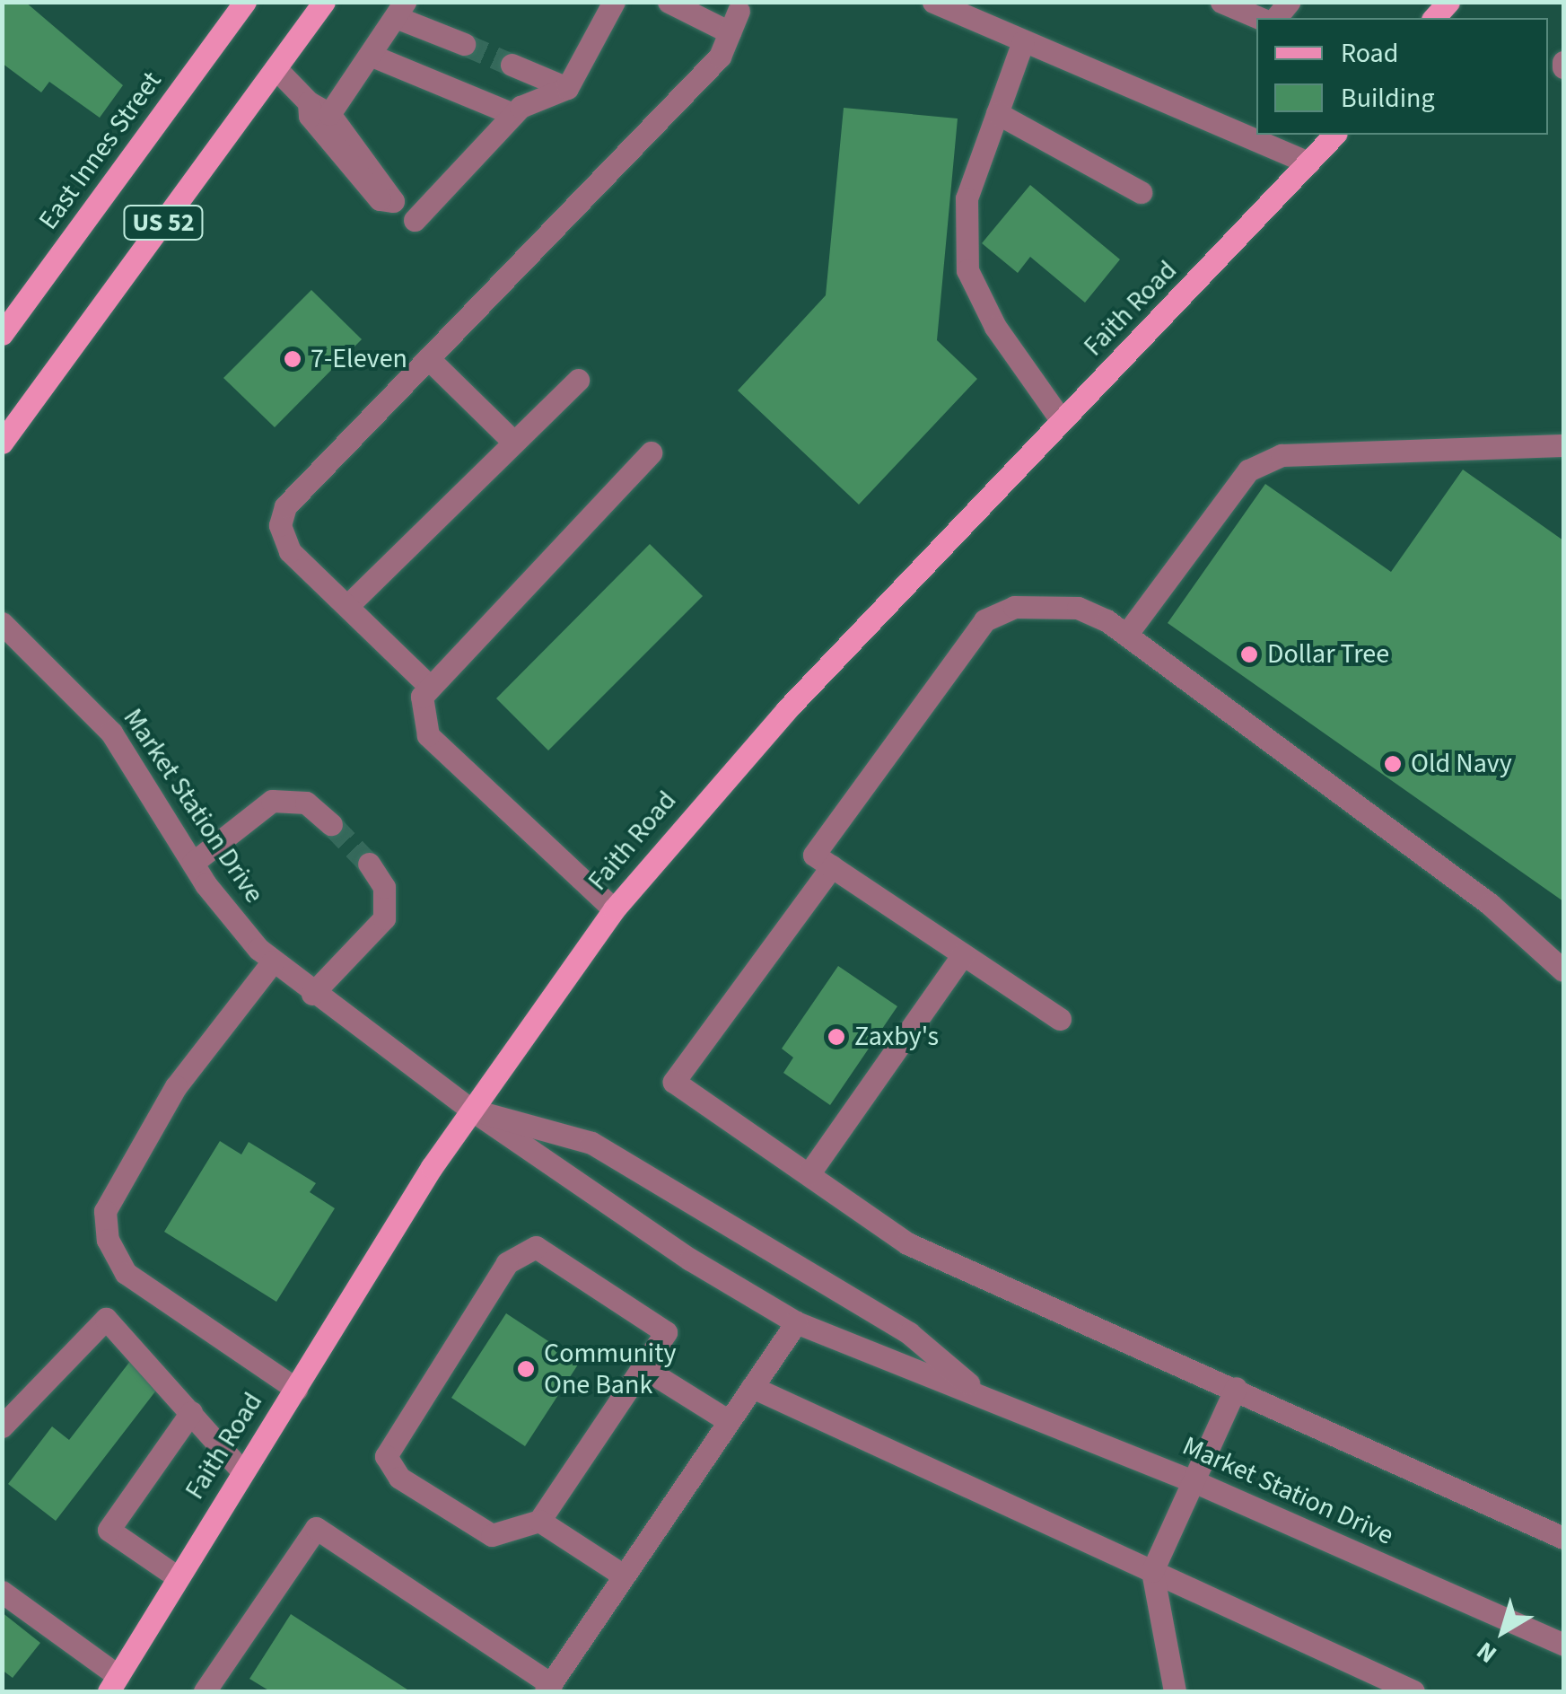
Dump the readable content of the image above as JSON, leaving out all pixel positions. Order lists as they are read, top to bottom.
{
  "streets": {
    "main road": ["East Innes Street", "US 52", "Faith Road"],
    "street": ["Market Station Drive"]
  },
  "crossings": [
    ["Faith Road", "Market Station Drive"]
  ],
  "places": [
    "7-Eleven",
    "Dollar Tree",
    "Old Navy",
    "Zaxby's",
    "Community One Bank"
  ],
  "legend": ["Road", "Building"],
  "north": "bottom left"
}
